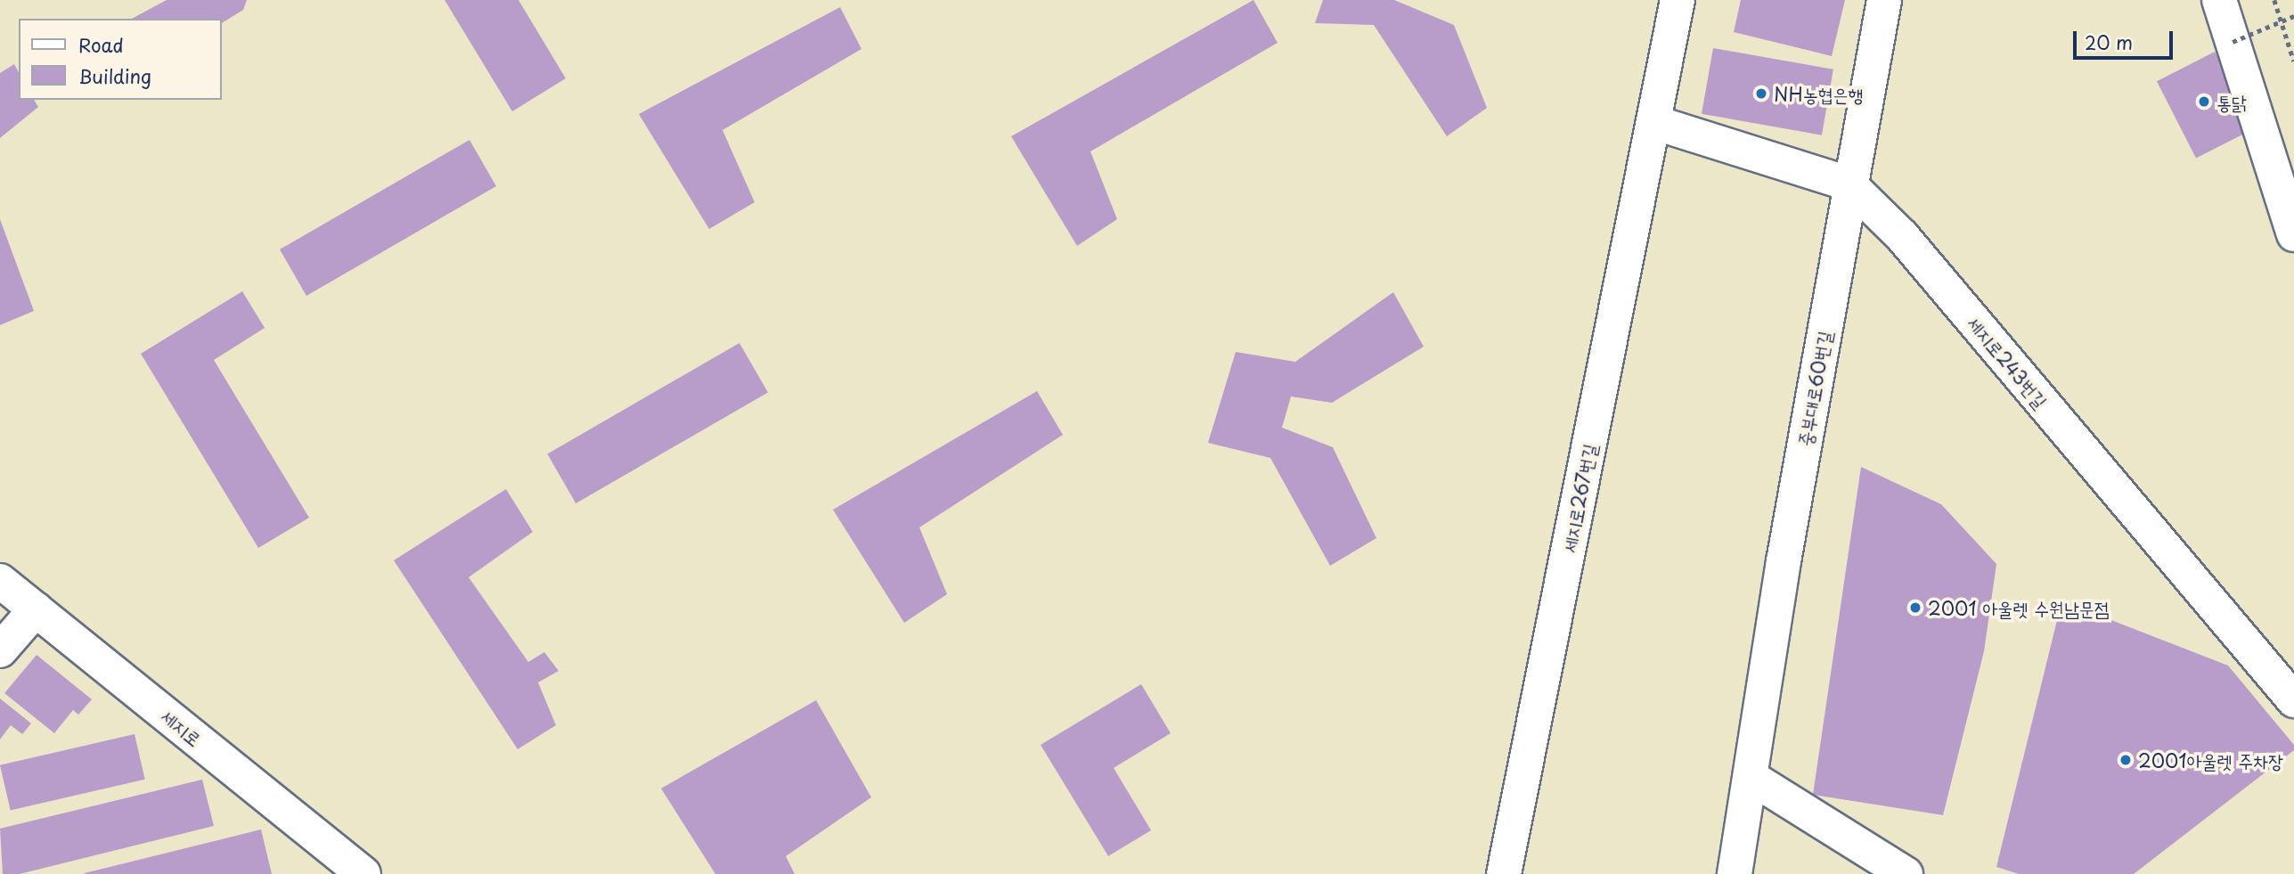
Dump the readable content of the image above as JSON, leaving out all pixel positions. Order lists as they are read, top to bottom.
{
  "streets": {
    "street": [
      "세지로243번길",
      "중부대로60번길",
      "세지로267번길",
      "세지로"
    ]
  },
  "crossings": [
    ["세지로243번길", "중부대로60번길"],
    ["세지로243번길", "세지로267번길"]
  ],
  "places": [
    "NH농협은행",
    "통닭",
    "2001 아울렛 수원남문점",
    "2001아울렛 주차장"
  ],
  "legend": ["Road", "Building"],
  "scale_bar": "20 m"
}
